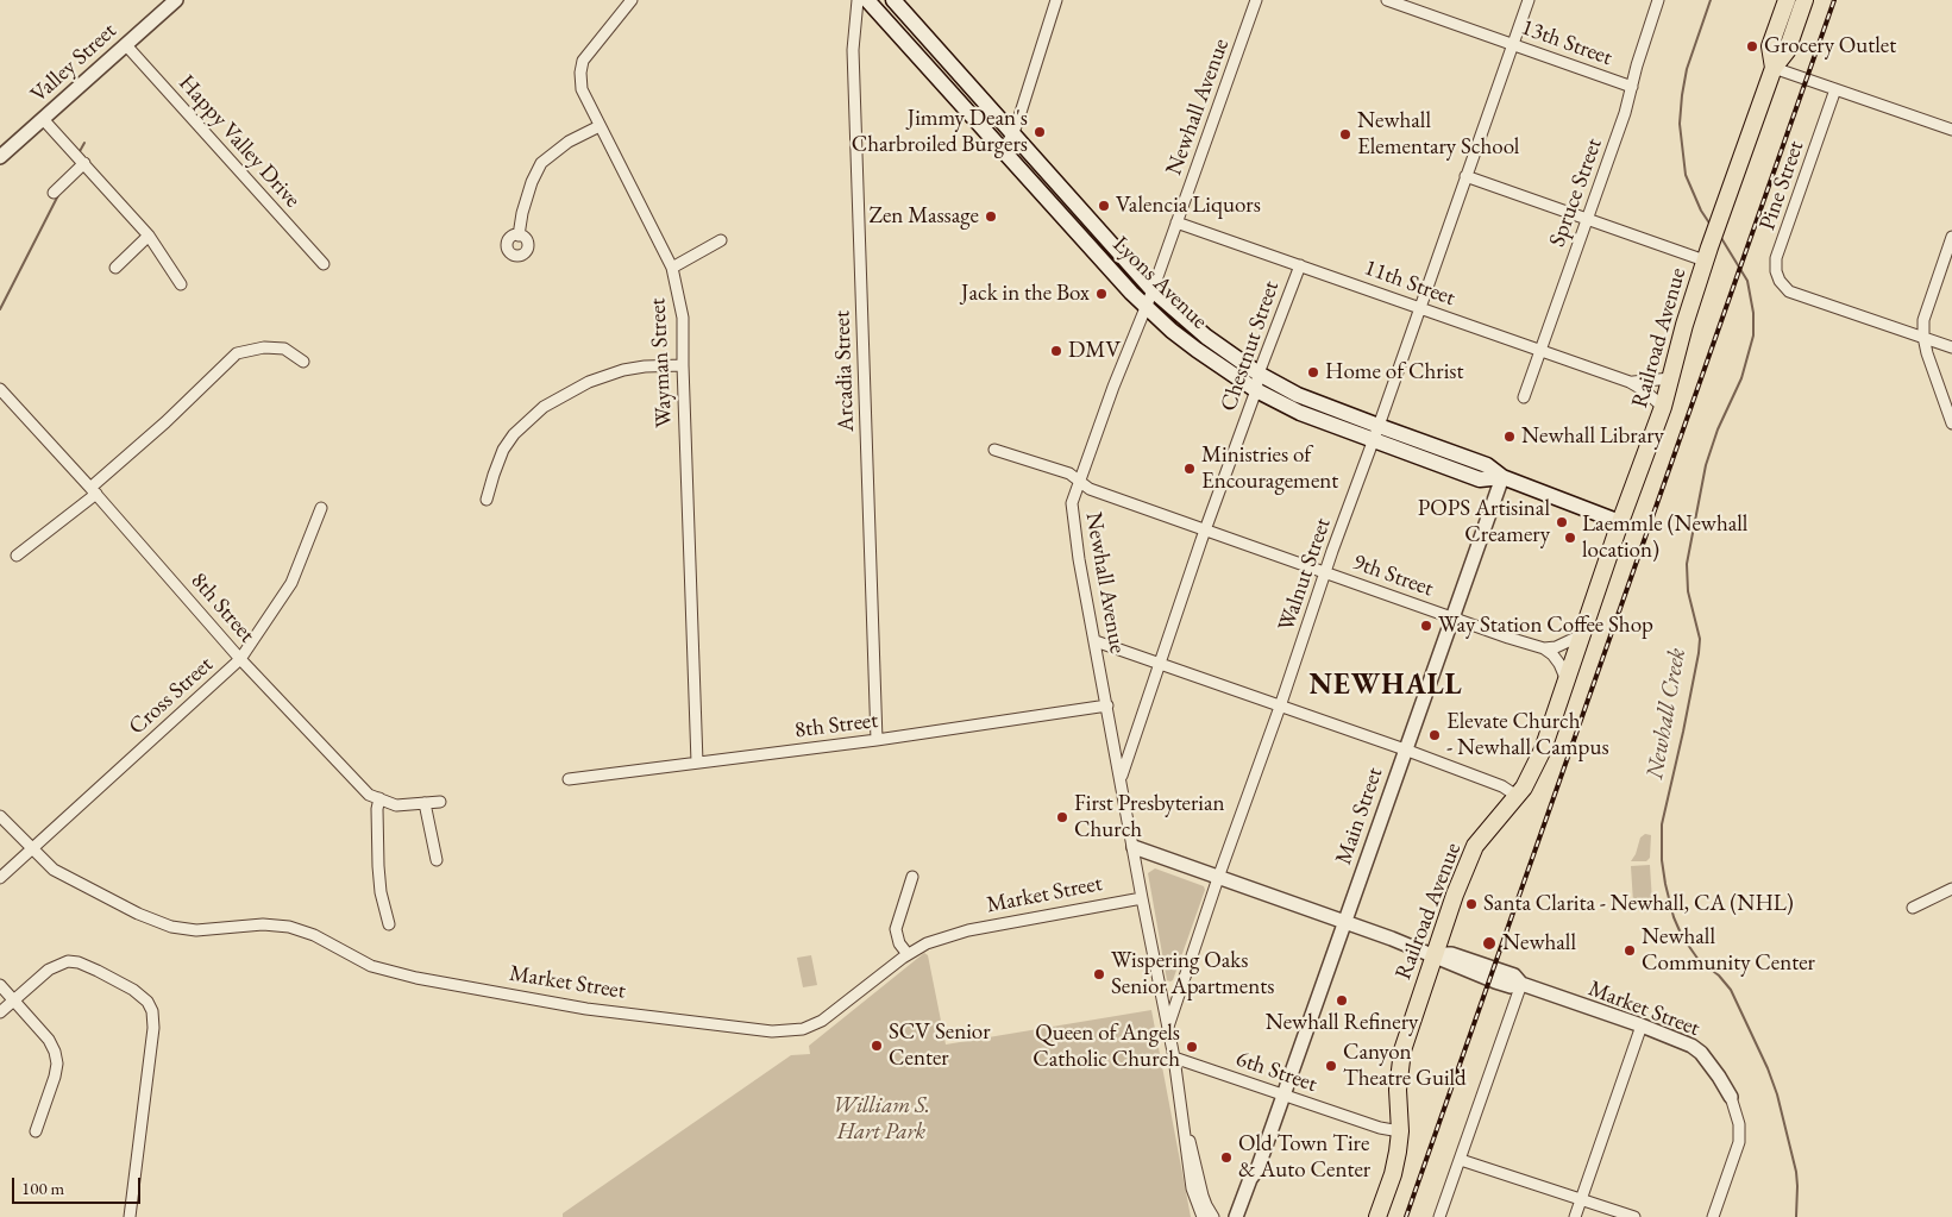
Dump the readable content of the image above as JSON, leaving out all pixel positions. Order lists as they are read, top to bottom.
{
  "streets": {
    "main road": ["Lyons Avenue", "Railroad Avenue"],
    "street": [
      "13th Street",
      "Valley Street",
      "Newhall Avenue",
      "Happy Valley Drive",
      "Pine Street",
      "Spruce Street",
      "11th Street",
      "Chestnut Street",
      "Wayman Street",
      "Arcadia Street",
      "Walnut Street",
      "9th Street",
      "8th Street",
      "Cross Street",
      "Main Street",
      "Market Street",
      "6th Street"
    ]
  },
  "crossings": [
    ["13th Street", "Spruce Street"],
    ["13th Street", "Walnut Street"],
    ["Valley Street", "Happy Valley Drive"],
    ["Newhall Avenue", "Lyons Avenue"],
    ["Newhall Avenue", "11th Street"],
    ["Newhall Avenue", "Chestnut Street"],
    ["Newhall Avenue", "Walnut Street"],
    ["Newhall Avenue", "9th Street"],
    ["Newhall Avenue", "8th Street"],
    ["Newhall Avenue", "Market Street"],
    ["Newhall Avenue", "6th Street"],
    ["Spruce Street", "11th Street"],
    ["Lyons Avenue", "Railroad Avenue"],
    ["Lyons Avenue", "Chestnut Street"],
    ["Lyons Avenue", "Walnut Street"],
    ["Lyons Avenue", "Main Street"],
    ["11th Street", "Railroad Avenue"],
    ["11th Street", "Chestnut Street"],
    ["11th Street", "Walnut Street"],
    ["Railroad Avenue", "Market Street"],
    ["Railroad Avenue", "6th Street"],
    ["Chestnut Street", "9th Street"],
    ["Wayman Street", "8th Street"],
    ["Arcadia Street", "8th Street"],
    ["Walnut Street", "9th Street"],
    ["Walnut Street", "Market Street"],
    ["9th Street", "Main Street"],
    ["8th Street", "Cross Street"],
    ["Cross Street", "Market Street"],
    ["Main Street", "Market Street"],
    ["Main Street", "6th Street"]
  ],
  "districts": ["NEWHALL"],
  "water": ["Newhall Creek"],
  "parks": ["William S. Hart Park"],
  "places": [
    "Grocery Outlet",
    "Jimmy Dean's Charbroiled Burgers",
    "Newhall Elementary School",
    "Valencia Liquors",
    "Zen Massage",
    "Jack in the Box",
    "DMV",
    "Home of Christ",
    "Newhall Library",
    "Ministries of Encouragement",
    "POPS Artisinal Creamery",
    "Laemmle (Newhall location)",
    "Way Station Coffee Shop",
    "Elevate Church - Newhall Campus",
    "First Presbyterian Church",
    "Santa Clarita - Newhall, CA (NHL)",
    "Newhall",
    "Newhall Community Center",
    "Wispering Oaks Senior Apartments",
    "Newhall Refinery",
    "SCV Senior Center",
    "Queen of Angels Catholic Church",
    "Canyon Theatre Guild",
    "Old Town Tire & Auto Center"
  ],
  "scale_bar": "100 m"
}
